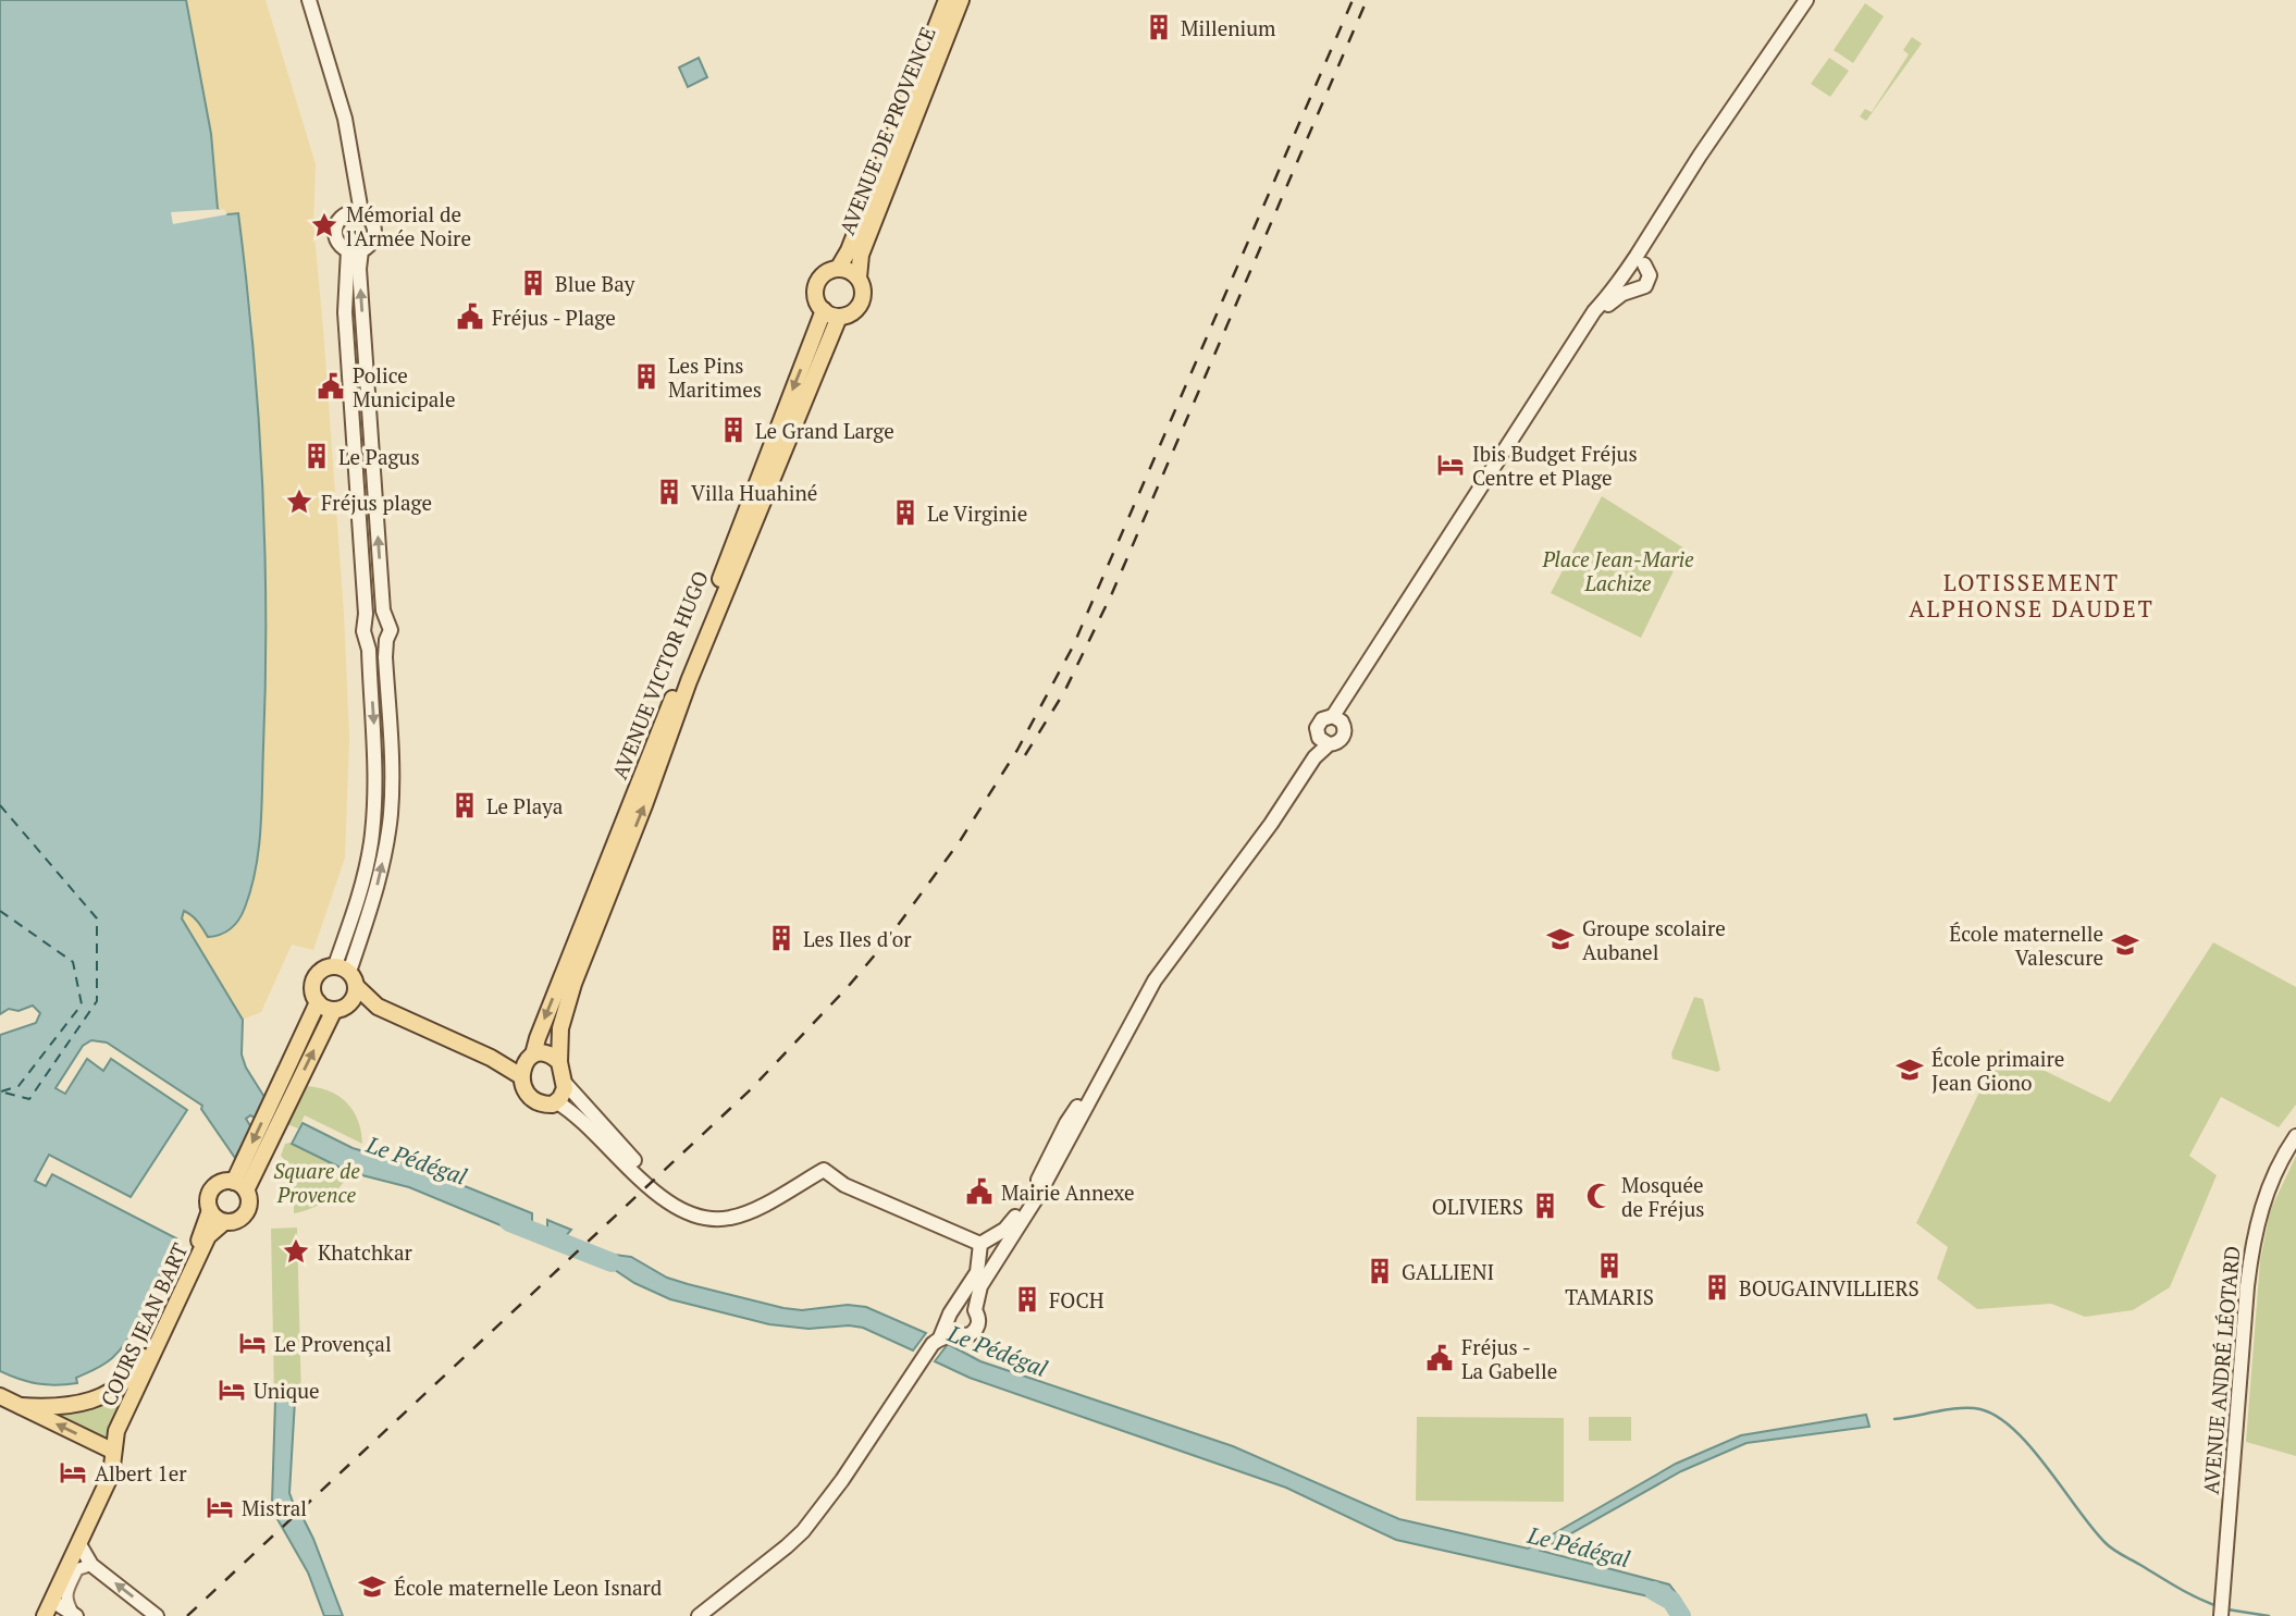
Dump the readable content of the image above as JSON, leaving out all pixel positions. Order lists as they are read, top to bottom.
{
  "streets": {
    "main road": [
      "AVENUE DE PROVENCE",
      "AVENUE VICTOR HUGO",
      "COURS JEAN BART",
      "AVENUE ANDRÉ LÉOTARD"
    ]
  },
  "crossings": [
    ["AVENUE DE PROVENCE", "AVENUE VICTOR HUGO"]
  ],
  "districts": ["LOTISSEMENT ALPHONSE DAUDET"],
  "water": ["Le Pédégal"],
  "parks": ["Place Jean-Marie Lachize", "Square de Provence"],
  "places": {
    "building": [
      "Millenium",
      "Blue Bay",
      "Les Pins Maritimes",
      "Le Grand Large",
      "Le Pagus",
      "Villa Huahiné",
      "Le Virginie",
      "Le Playa",
      "Les Iles d'or",
      "OLIVIERS",
      "TAMARIS",
      "GALLIENI",
      "BOUGAINVILLIERS",
      "FOCH"
    ],
    "place": ["Mémorial de l'Armée Noire", "Fréjus plage", "Khatchkar"],
    "public building": [
      "Fréjus - Plage",
      "Police Municipale",
      "Mairie Annexe",
      "Fréjus - La Gabelle"
    ],
    "hotel": [
      "Ibis Budget Fréjus Centre et Plage",
      "Le Provençal",
      "Unique",
      "Albert 1er",
      "Mistral"
    ],
    "school or university": [
      "Groupe scolaire Aubanel",
      "École maternelle Valescure",
      "École primaire Jean Giono",
      "École maternelle Leon Isnard"
    ],
    "mosque": ["Mosquée de Fréjus"]
  }
}
